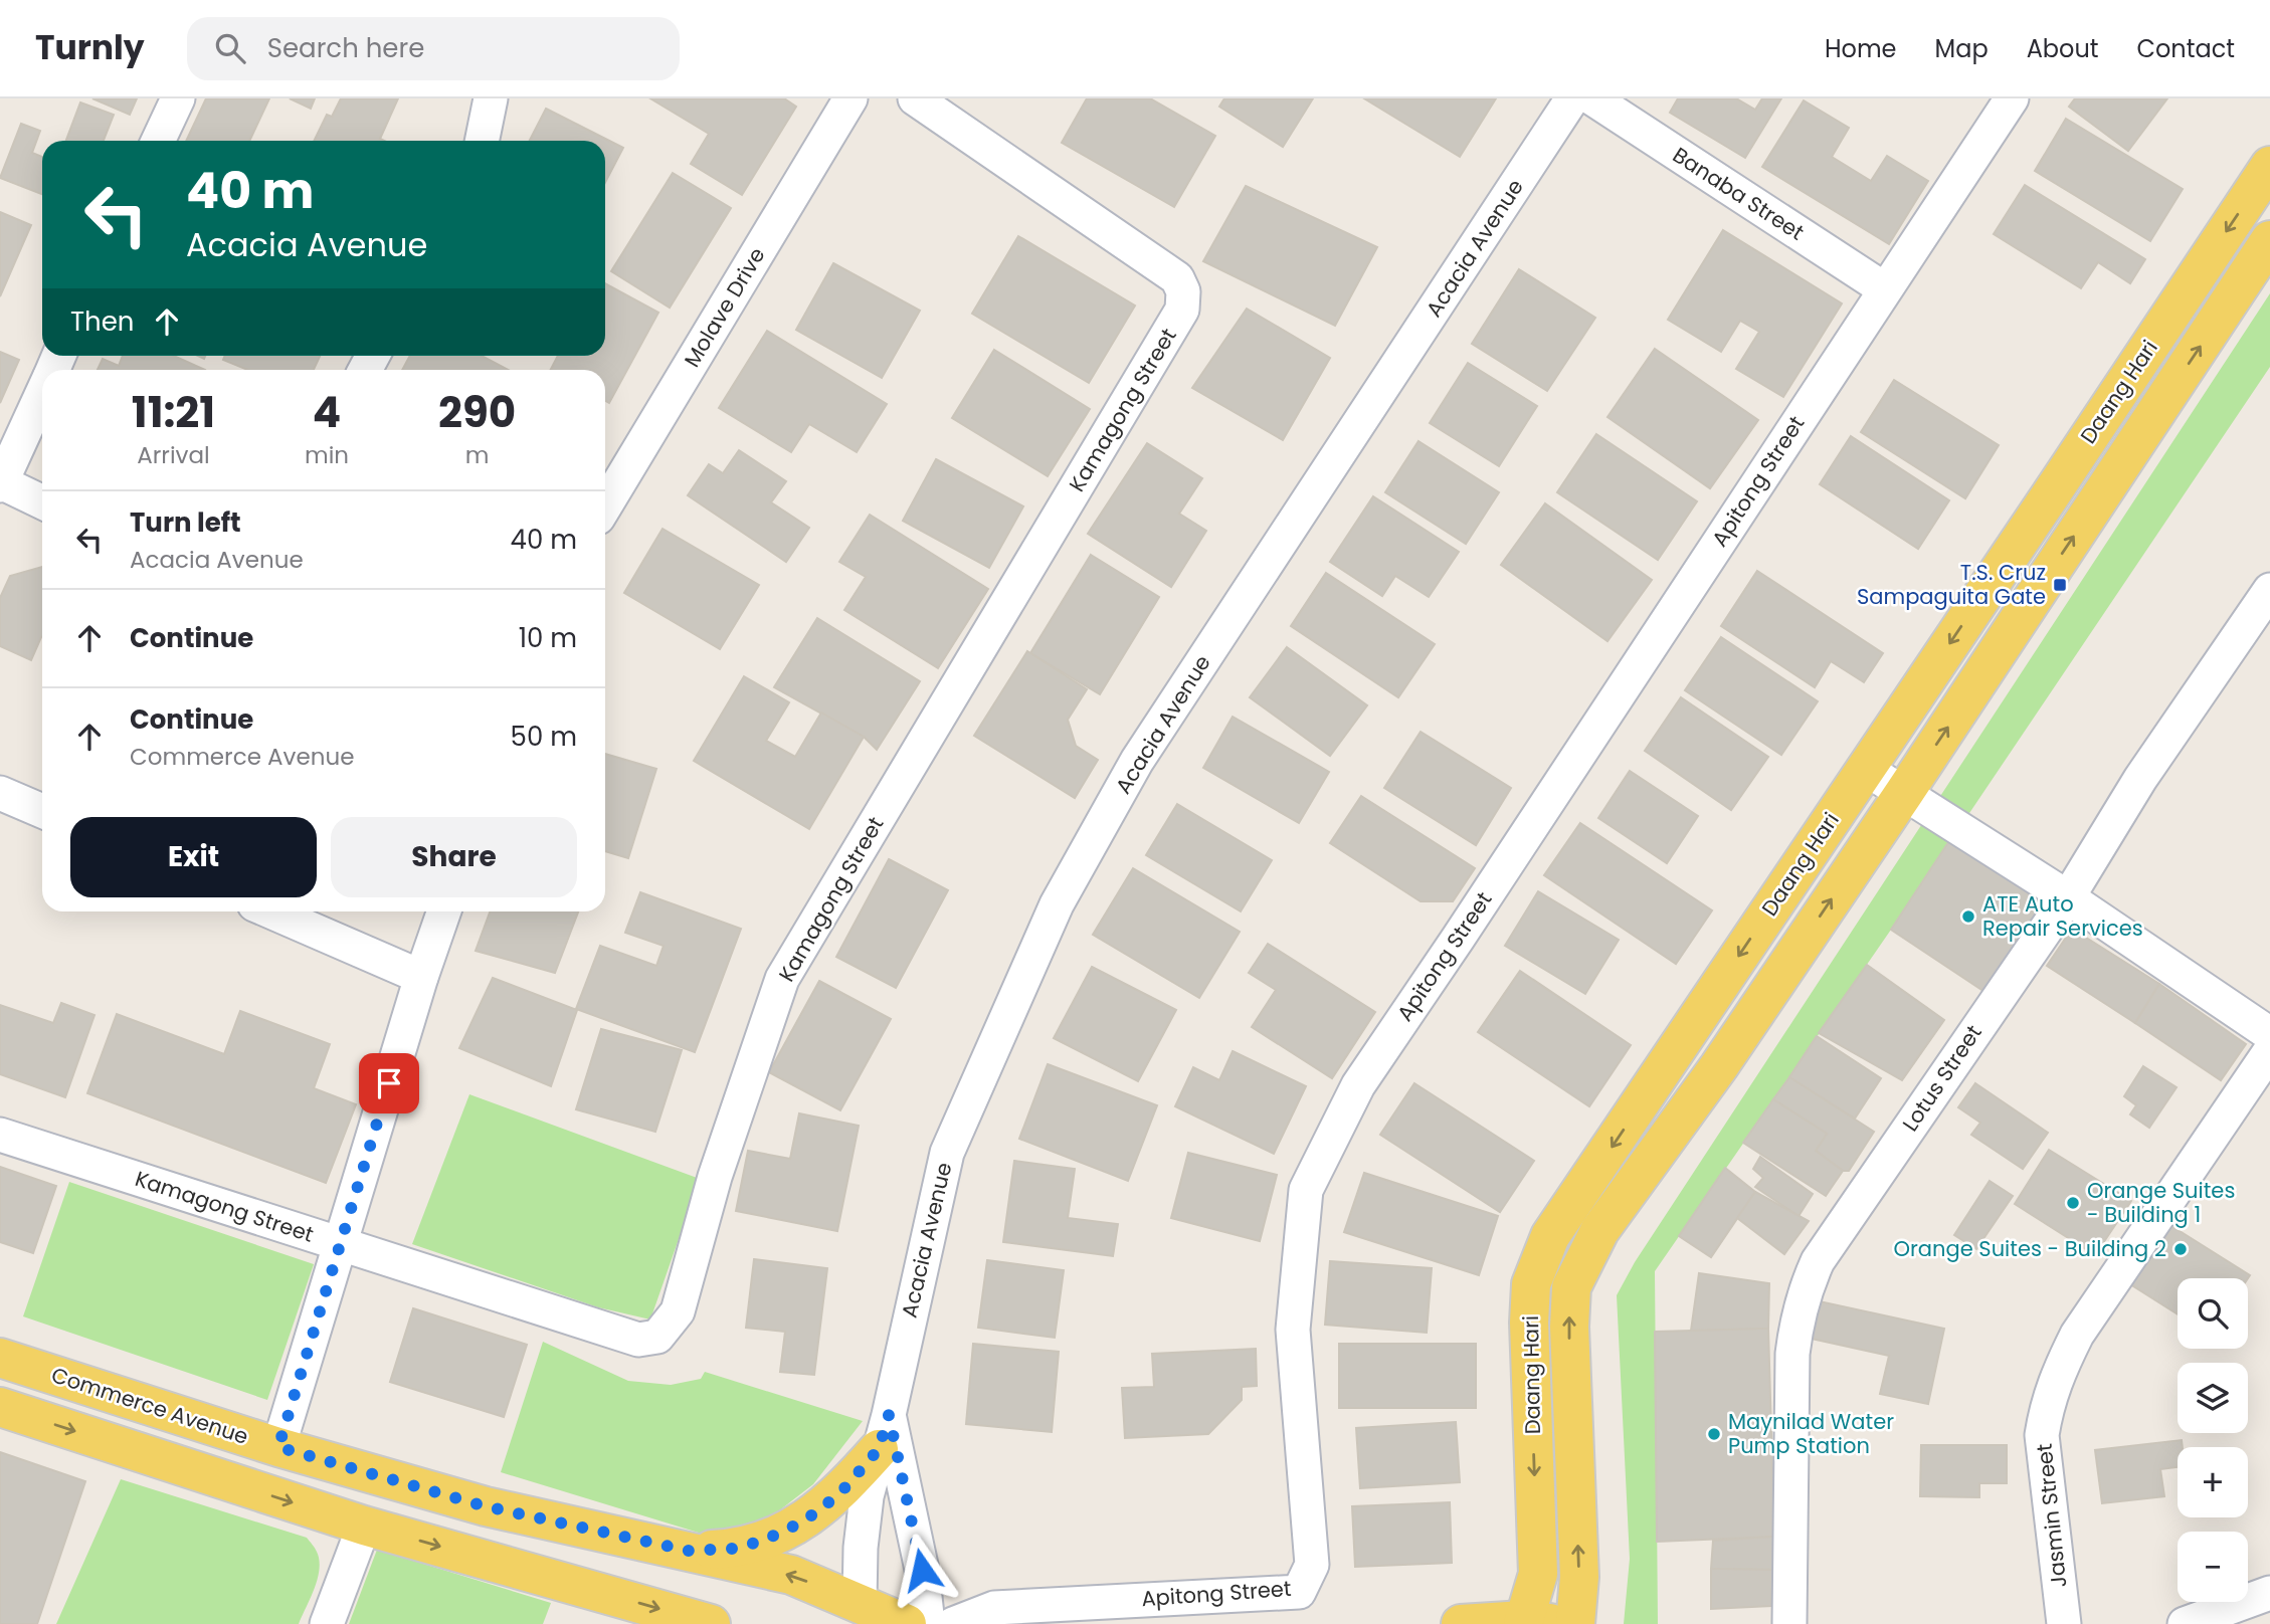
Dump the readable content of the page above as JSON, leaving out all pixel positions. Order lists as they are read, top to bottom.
{
  "streets": {
    "main road": ["Daang Hari", "Commerce Avenue"],
    "street": [
      "Banaba Street",
      "Acacia Avenue",
      "Molave Drive",
      "Kamagong Street",
      "Apitong Street",
      "Lotus Street",
      "Jasmin Street"
    ]
  },
  "crossings": [
    ["Banaba Street", "Apitong Street"],
    ["Acacia Avenue", "Commerce Avenue"]
  ],
  "places": {
    "transit": ["T.S. Cruz Sampaguita Gate"],
    "other": [
      "ATE Auto Repair Services",
      "Orange Suites - Building 1",
      "Orange Suites - Building 2",
      "Maynilad Water Pump Station"
    ]
  },
  "page": {
    "header": "Turnly",
    "search": "Search here",
    "nav": [
      "Home",
      "Map",
      "About",
      "Contact"
    ],
    "turn": ["40 m", "Acacia Avenue"],
    "then": "Then",
    "eta": [
      "11:21",
      "Arrival",
      "4",
      "min",
      "290",
      "m"
    ],
    "list": [
      {
        "name": "Turn left",
        "note": "Acacia Avenue",
        "value": "40 m"
      },
      {
        "name": "Continue",
        "value": "10 m"
      },
      {
        "name": "Continue",
        "note": "Commerce Avenue",
        "value": "50 m"
      }
    ],
    "buttons": ["Exit", "Share"],
    "map_buttons": ["+", "−"]
  }
}
